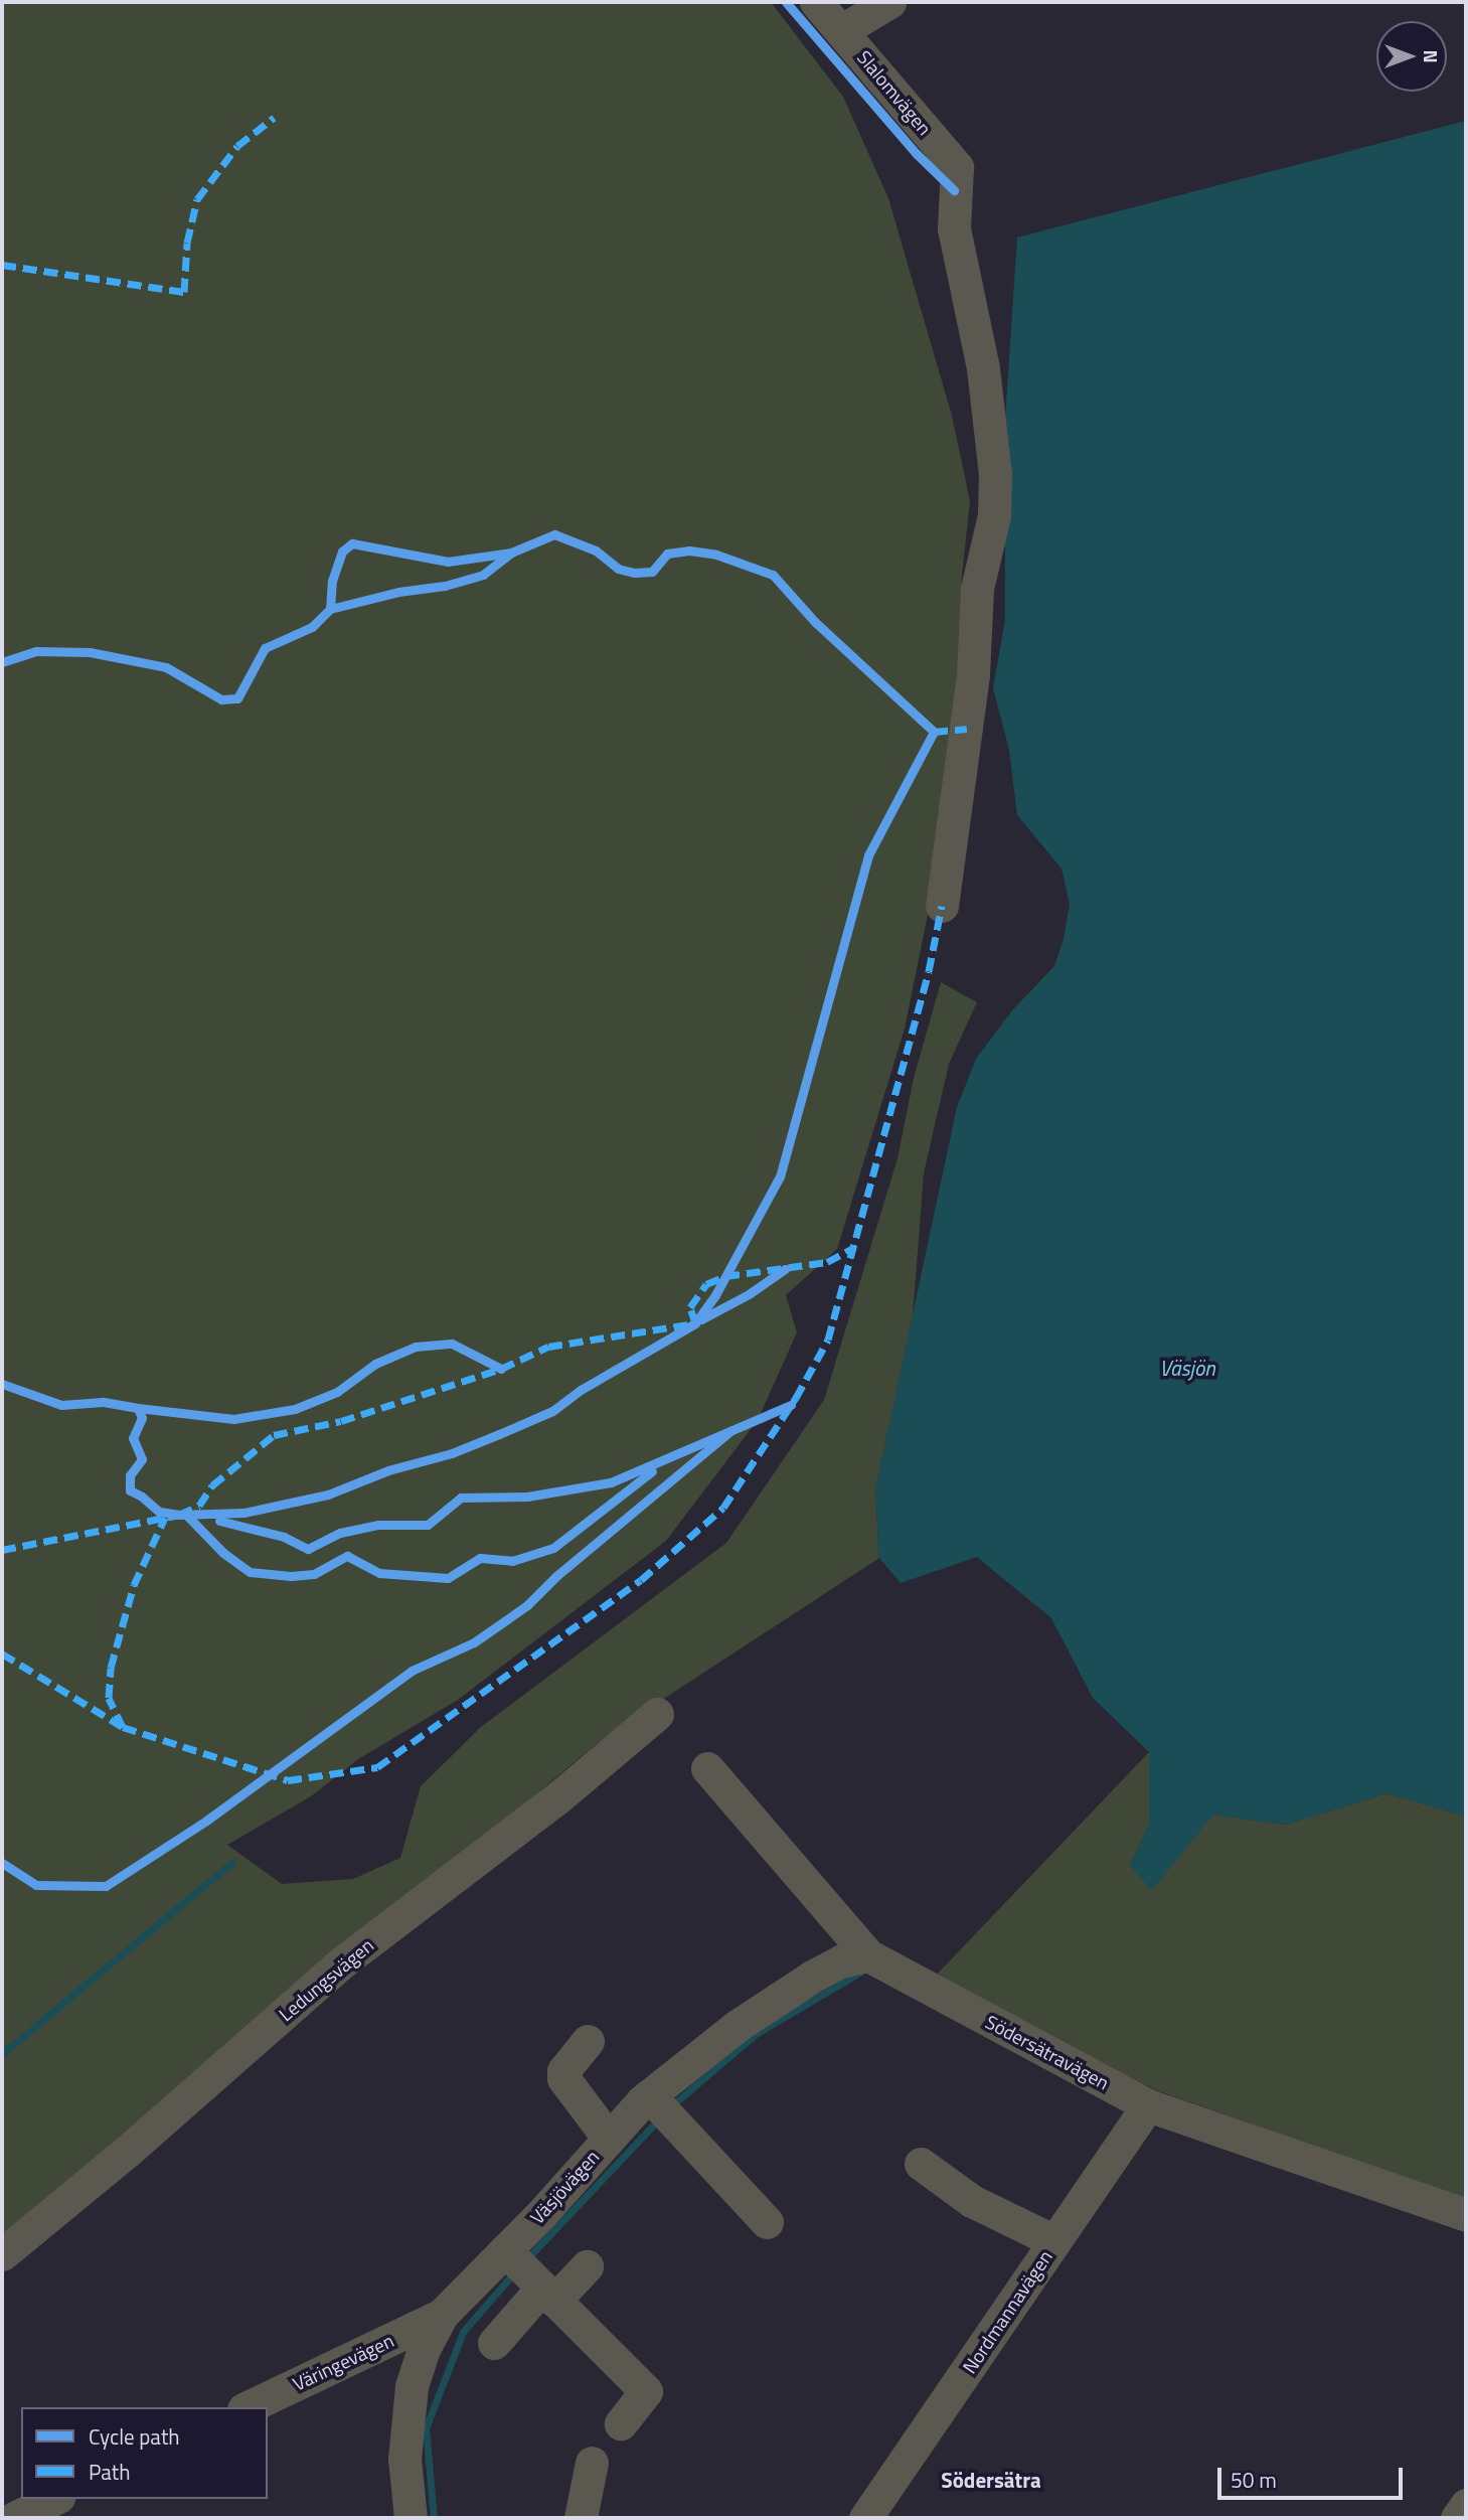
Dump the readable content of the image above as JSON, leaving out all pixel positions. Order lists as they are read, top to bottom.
{
  "streets": {
    "street": [
      "Slalomvägen",
      "Ledungsvägen",
      "Södersätravägen",
      "Väsjövägen",
      "Nordmannavägen",
      "Väringevägen"
    ]
  },
  "crossings": [
    ["Södersätravägen", "Väsjövägen"],
    ["Södersätravägen", "Nordmannavägen"],
    ["Väsjövägen", "Väringevägen"]
  ],
  "districts": ["Södersätra"],
  "water": ["Väsjön"],
  "legend": ["Cycle path", "Path"],
  "scale_bar": "50 m",
  "north": "right"
}
